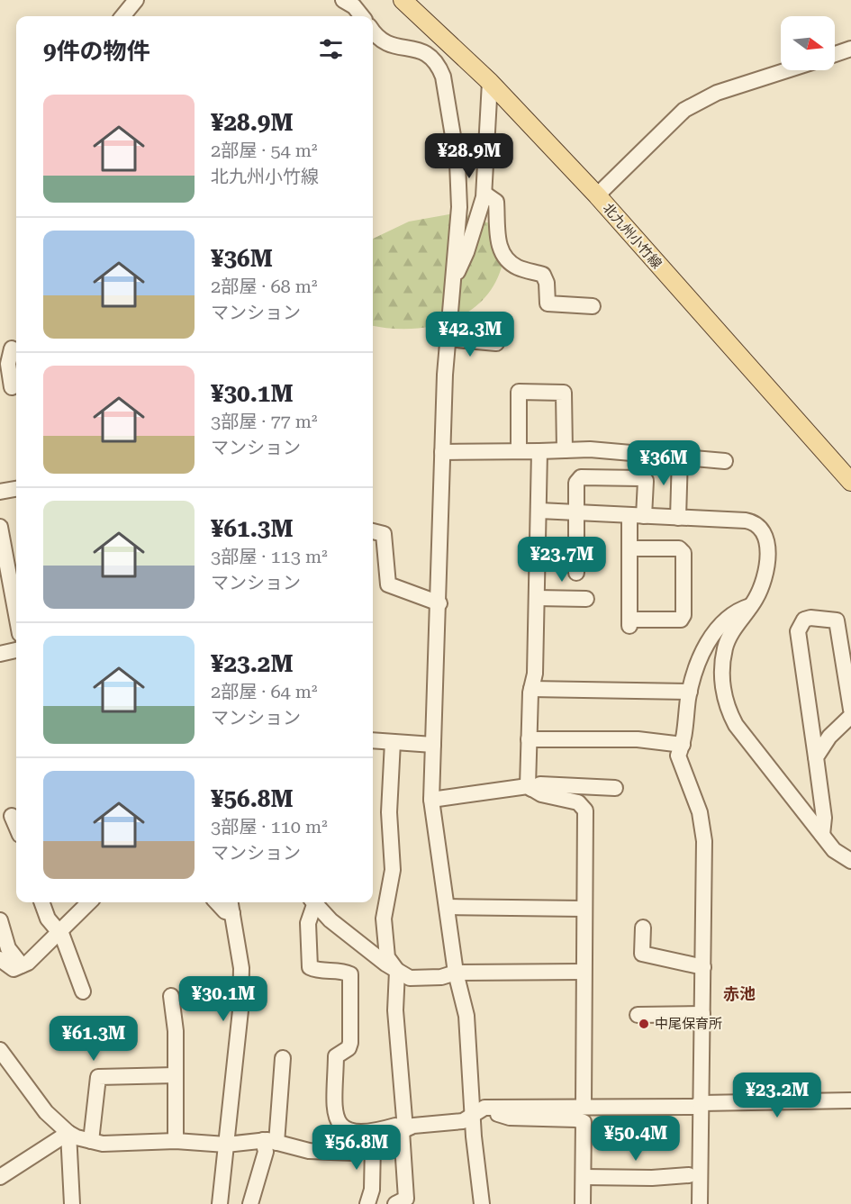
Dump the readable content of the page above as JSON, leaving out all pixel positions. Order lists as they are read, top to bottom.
{
  "streets": {
    "main road": ["北九州小竹線"]
  },
  "districts": ["赤池"],
  "places": ["中尾保育所"],
  "north": "right",
  "page": {
    "heading": "9件の物件",
    "list": [
      {
        "name": "¥28.9M",
        "note": "2部屋 · 54 m² · 北九州小竹線"
      },
      {
        "name": "¥36M",
        "note": "2部屋 · 68 m² · マンション"
      },
      {
        "name": "¥30.1M",
        "note": "3部屋 · 77 m² · マンション"
      },
      {
        "name": "¥61.3M",
        "note": "3部屋 · 113 m² · マンション"
      },
      {
        "name": "¥23.2M",
        "note": "2部屋 · 64 m² · マンション"
      },
      {
        "name": "¥56.8M",
        "note": "3部屋 · 110 m² · マンション"
      }
    ],
    "price": [
      "¥28.9M",
      "¥42.3M",
      "¥36M",
      "¥23.7M",
      "¥30.1M",
      "¥61.3M",
      "¥23.2M",
      "¥50.4M",
      "¥56.8M"
    ]
  }
}
